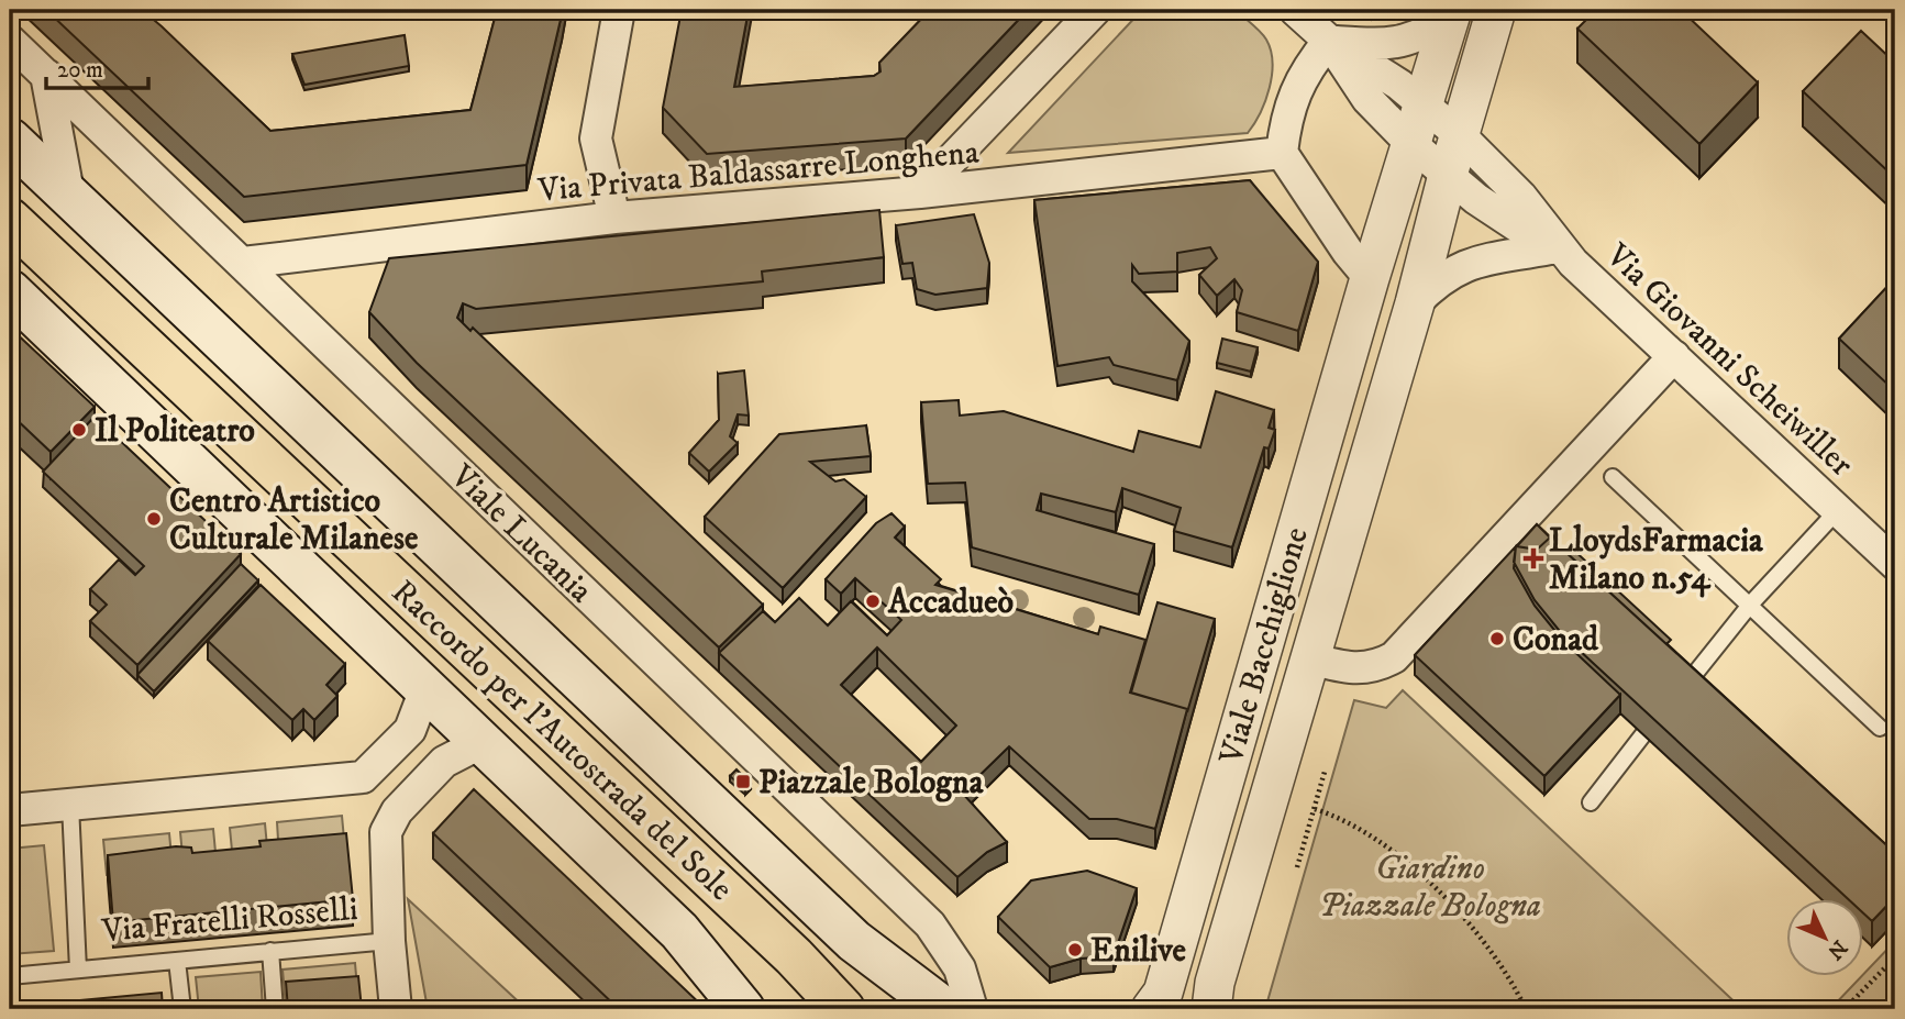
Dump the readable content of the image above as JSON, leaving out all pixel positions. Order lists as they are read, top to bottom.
{
  "streets": {
    "highway": ["Raccordo per l'Autostrada del Sole"],
    "main road": ["Viale Lucania"],
    "street": ["Via Privata Baldassarre Longhena", "Via Giovanni Scheiwiller", "Viale Bacchiglione"],
    "lane": ["Via Fratelli Rosselli"]
  },
  "crossings": [
    ["Via Privata Baldassarre Longhena", "Viale Lucania"],
    ["Via Giovanni Scheiwiller", "Viale Bacchiglione"]
  ],
  "parks": ["Giardino Piazzale Bologna"],
  "places": {
    "other": [
      "Il Politeatro",
      "Centro Artistico Culturale Milanese",
      "Accadueò",
      "Conad",
      "Enilive"
    ],
    "health": ["LloydsFarmacia Milano n.54"],
    "transit": ["Piazzale Bologna"]
  },
  "scale_bar": "20 m",
  "north": "bottom right"
}
